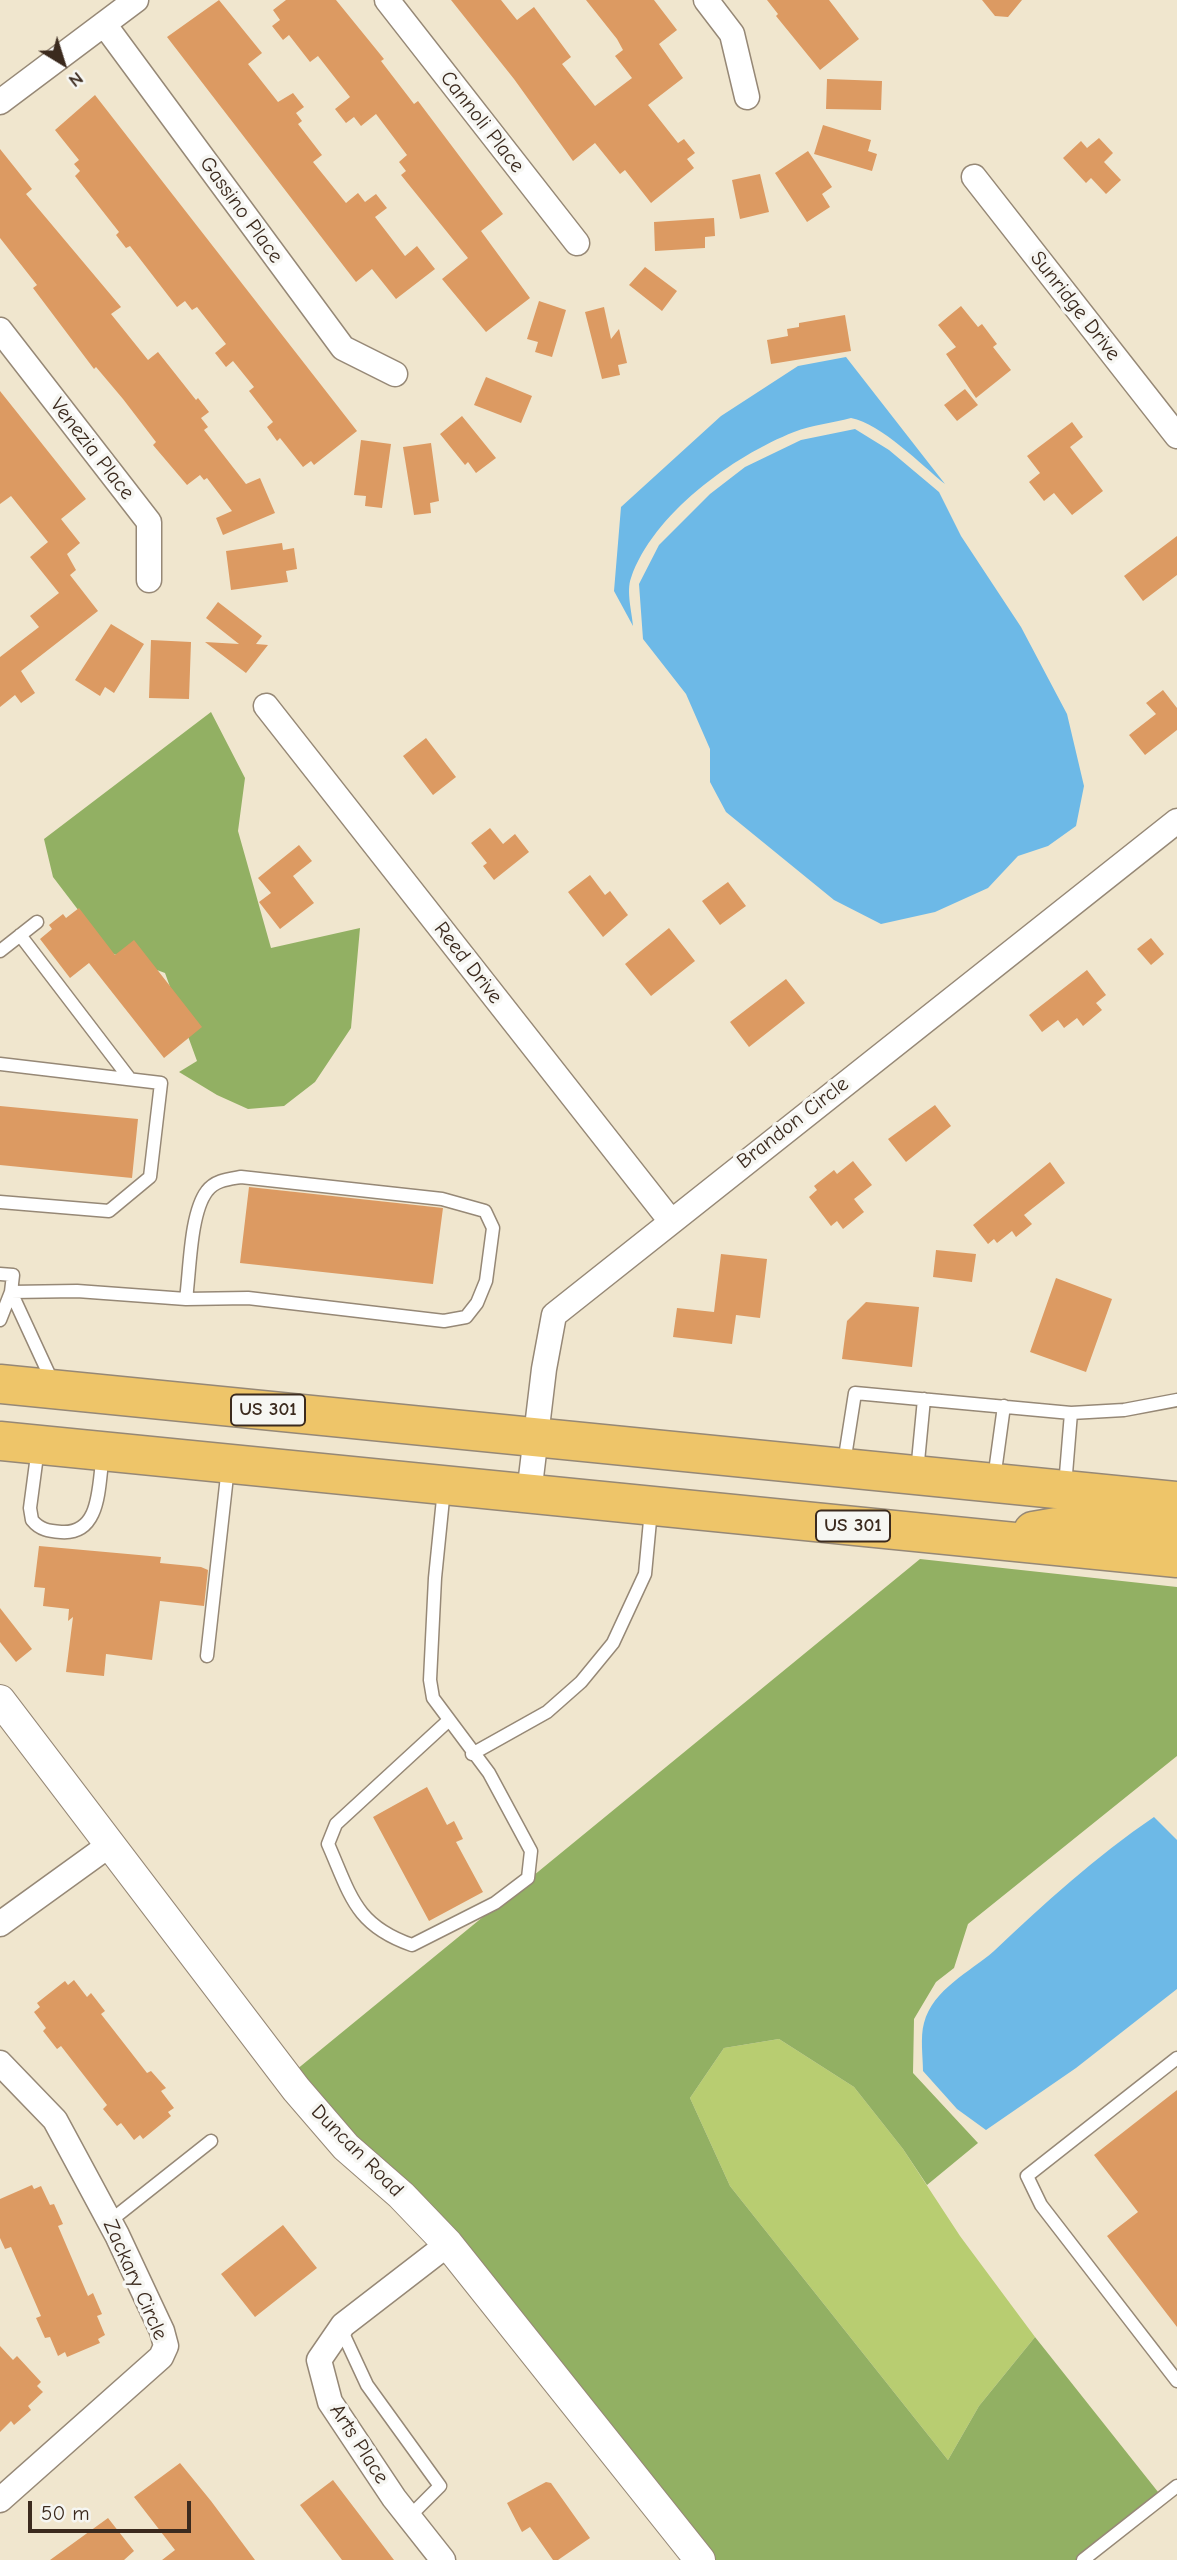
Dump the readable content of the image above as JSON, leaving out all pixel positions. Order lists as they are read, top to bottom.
{
  "streets": {
    "main road": ["US 301"],
    "street": [
      "Cannoli Place",
      "Gassino Place",
      "Sunridge Drive",
      "Venezia Place",
      "Reed Drive",
      "Brandon Circle",
      "Duncan Road",
      "Zackary Circle",
      "Arts Place"
    ]
  },
  "crossings": [
    ["Reed Drive", "Brandon Circle"],
    ["Brandon Circle", "US 301"],
    ["Duncan Road", "Arts Place"]
  ],
  "scale_bar": "50 m",
  "north": "bottom right"
}
